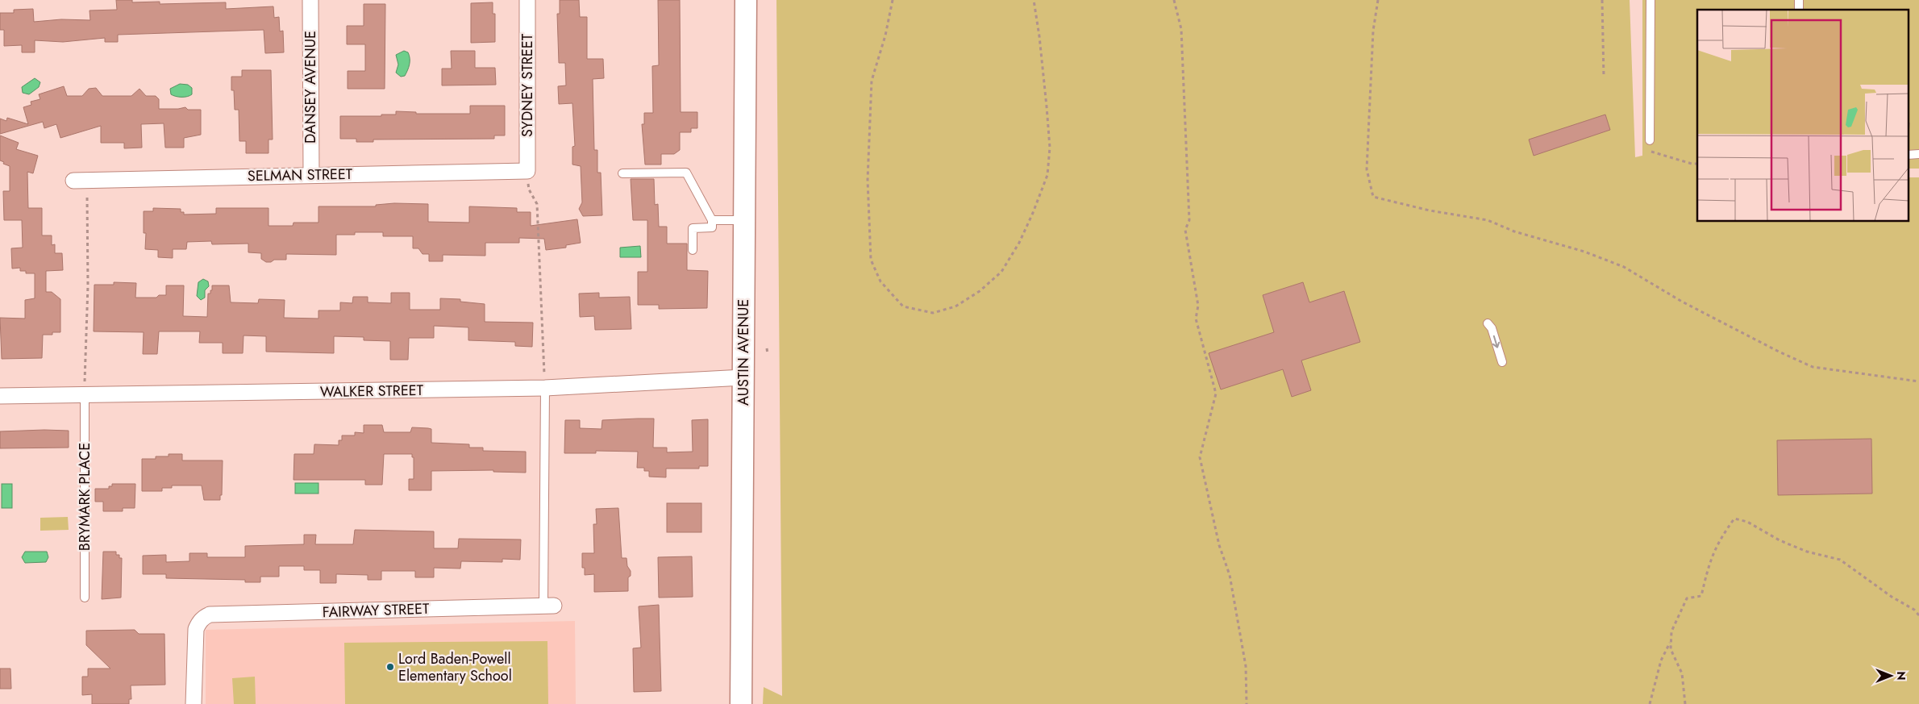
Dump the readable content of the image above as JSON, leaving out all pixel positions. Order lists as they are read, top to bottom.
{
  "streets": {
    "main road": ["AUSTIN AVENUE"],
    "street": [
      "SYDNEY STREET",
      "DANSEY AVENUE",
      "SELMAN STREET",
      "WALKER STREET",
      "FAIRWAY STREET"
    ],
    "lane": ["BRYMARK PLACE"]
  },
  "crossings": [
    ["SYDNEY STREET", "SELMAN STREET"],
    ["DANSEY AVENUE", "SELMAN STREET"],
    ["AUSTIN AVENUE", "WALKER STREET"],
    ["WALKER STREET", "BRYMARK PLACE"]
  ],
  "places": ["Lord Baden-Powell Elementary School"],
  "north": "right"
}
